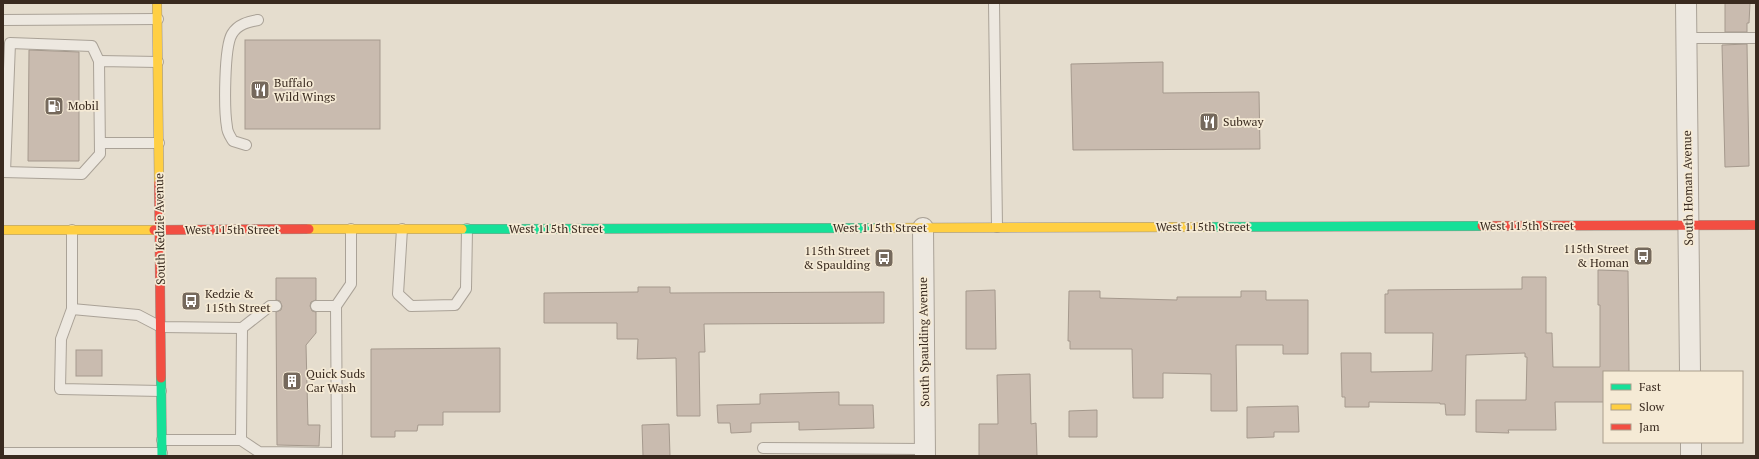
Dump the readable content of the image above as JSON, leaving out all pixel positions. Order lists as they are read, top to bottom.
{
  "streets": {
    "street": [
      "South Homan Avenue",
      "West 115th Street",
      "South Kedzie Avenue",
      "South Spaulding Avenue"
    ]
  },
  "crossings": [
    ["South Homan Avenue", "West 115th Street"],
    ["West 115th Street", "South Kedzie Avenue"],
    ["West 115th Street", "South Spaulding Avenue"]
  ],
  "places": {
    "restaurant": ["Buffalo Wild Wings", "Subway"],
    "fuel station": ["Mobil"],
    "bus stop": ["115th Street & Homan", "115th Street & Spaulding", "Kedzie & 115th Street"],
    "building": ["Quick Suds Car Wash"]
  },
  "legend": ["Fast", "Slow", "Jam"]
}
